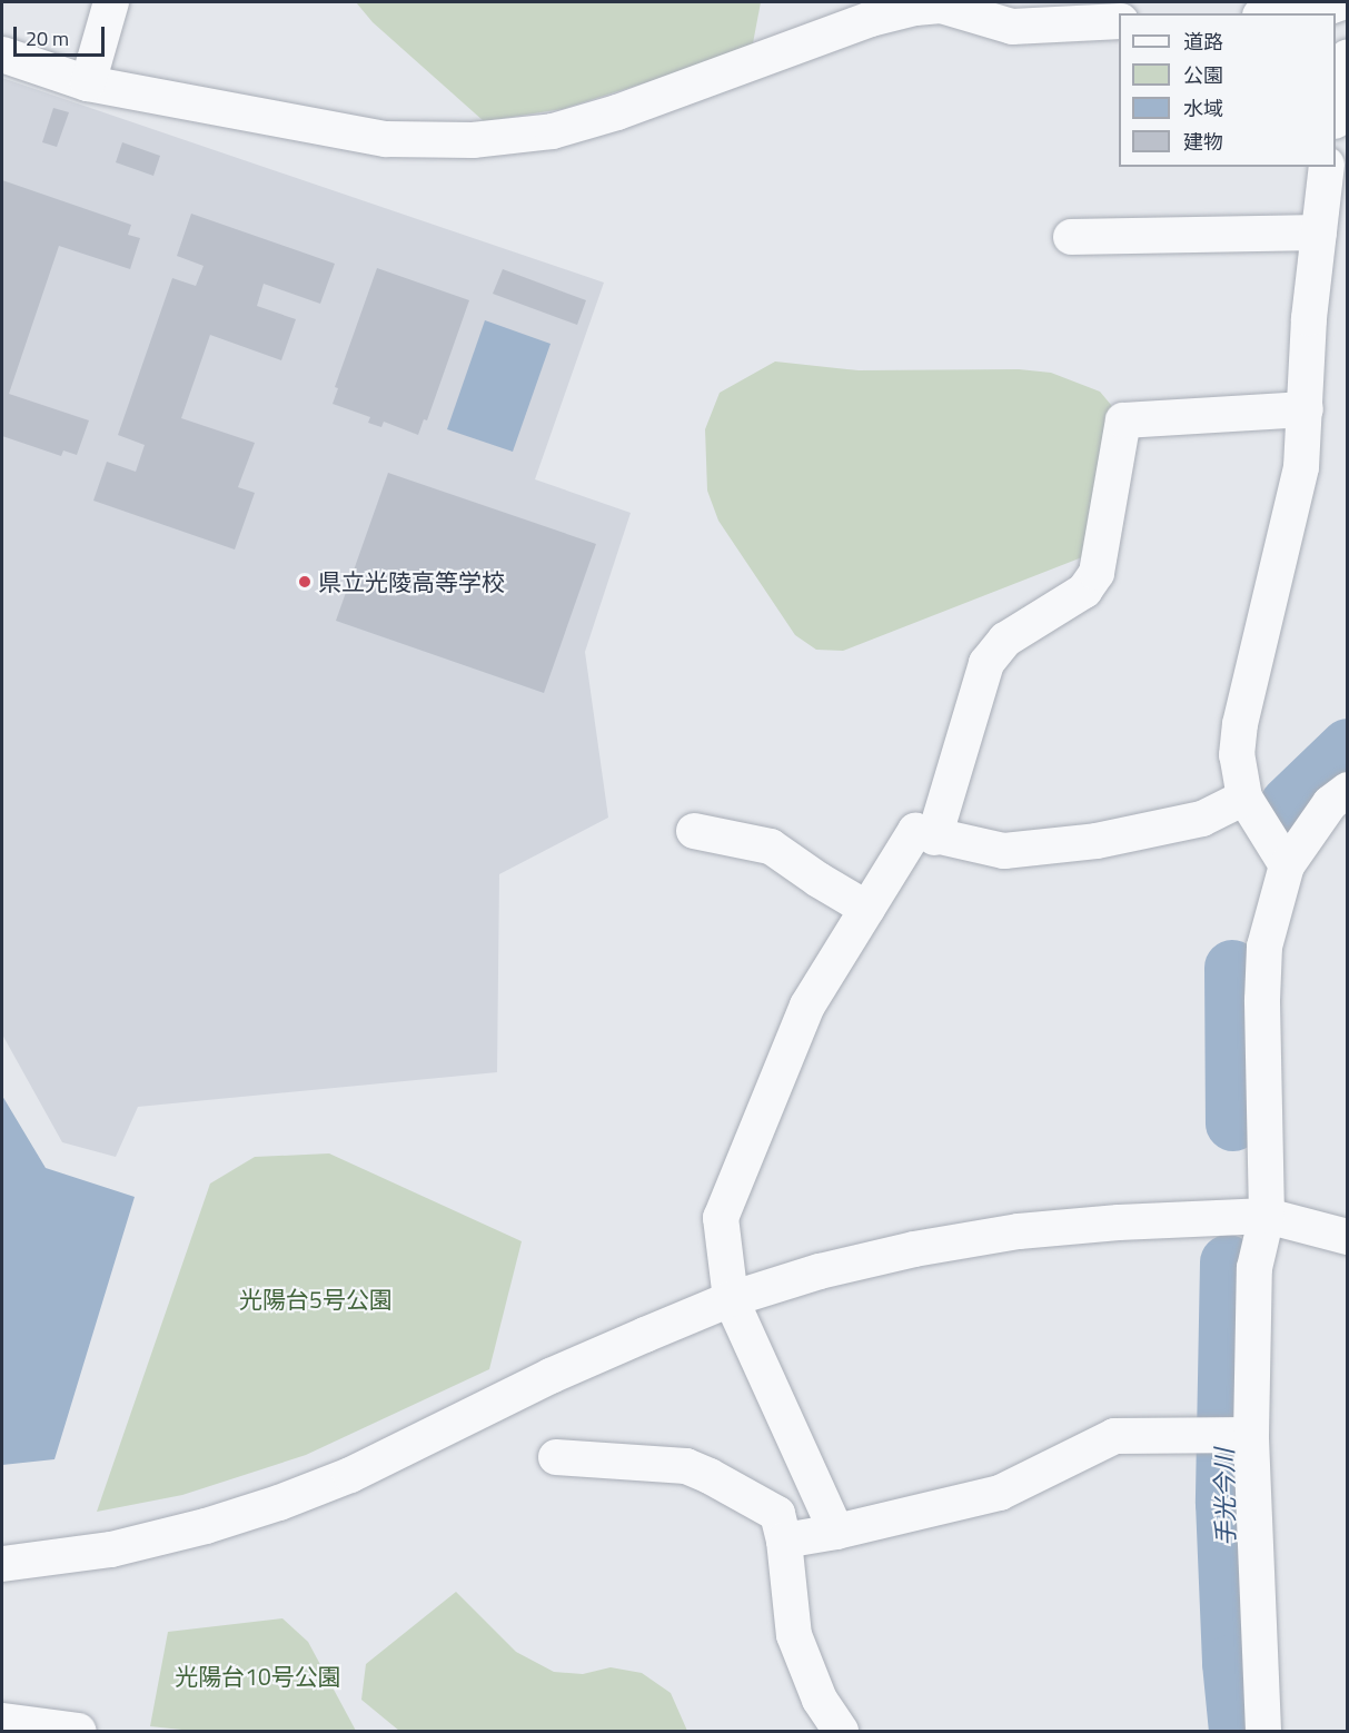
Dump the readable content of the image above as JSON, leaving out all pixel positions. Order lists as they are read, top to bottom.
{
  "water": ["手光今川"],
  "parks": ["光陽台5号公園", "光陽台10号公園"],
  "places": ["県立光陵高等学校"],
  "legend": [
    "道路",
    "公園",
    "水域",
    "建物"
  ],
  "scale_bar": "20 m"
}
